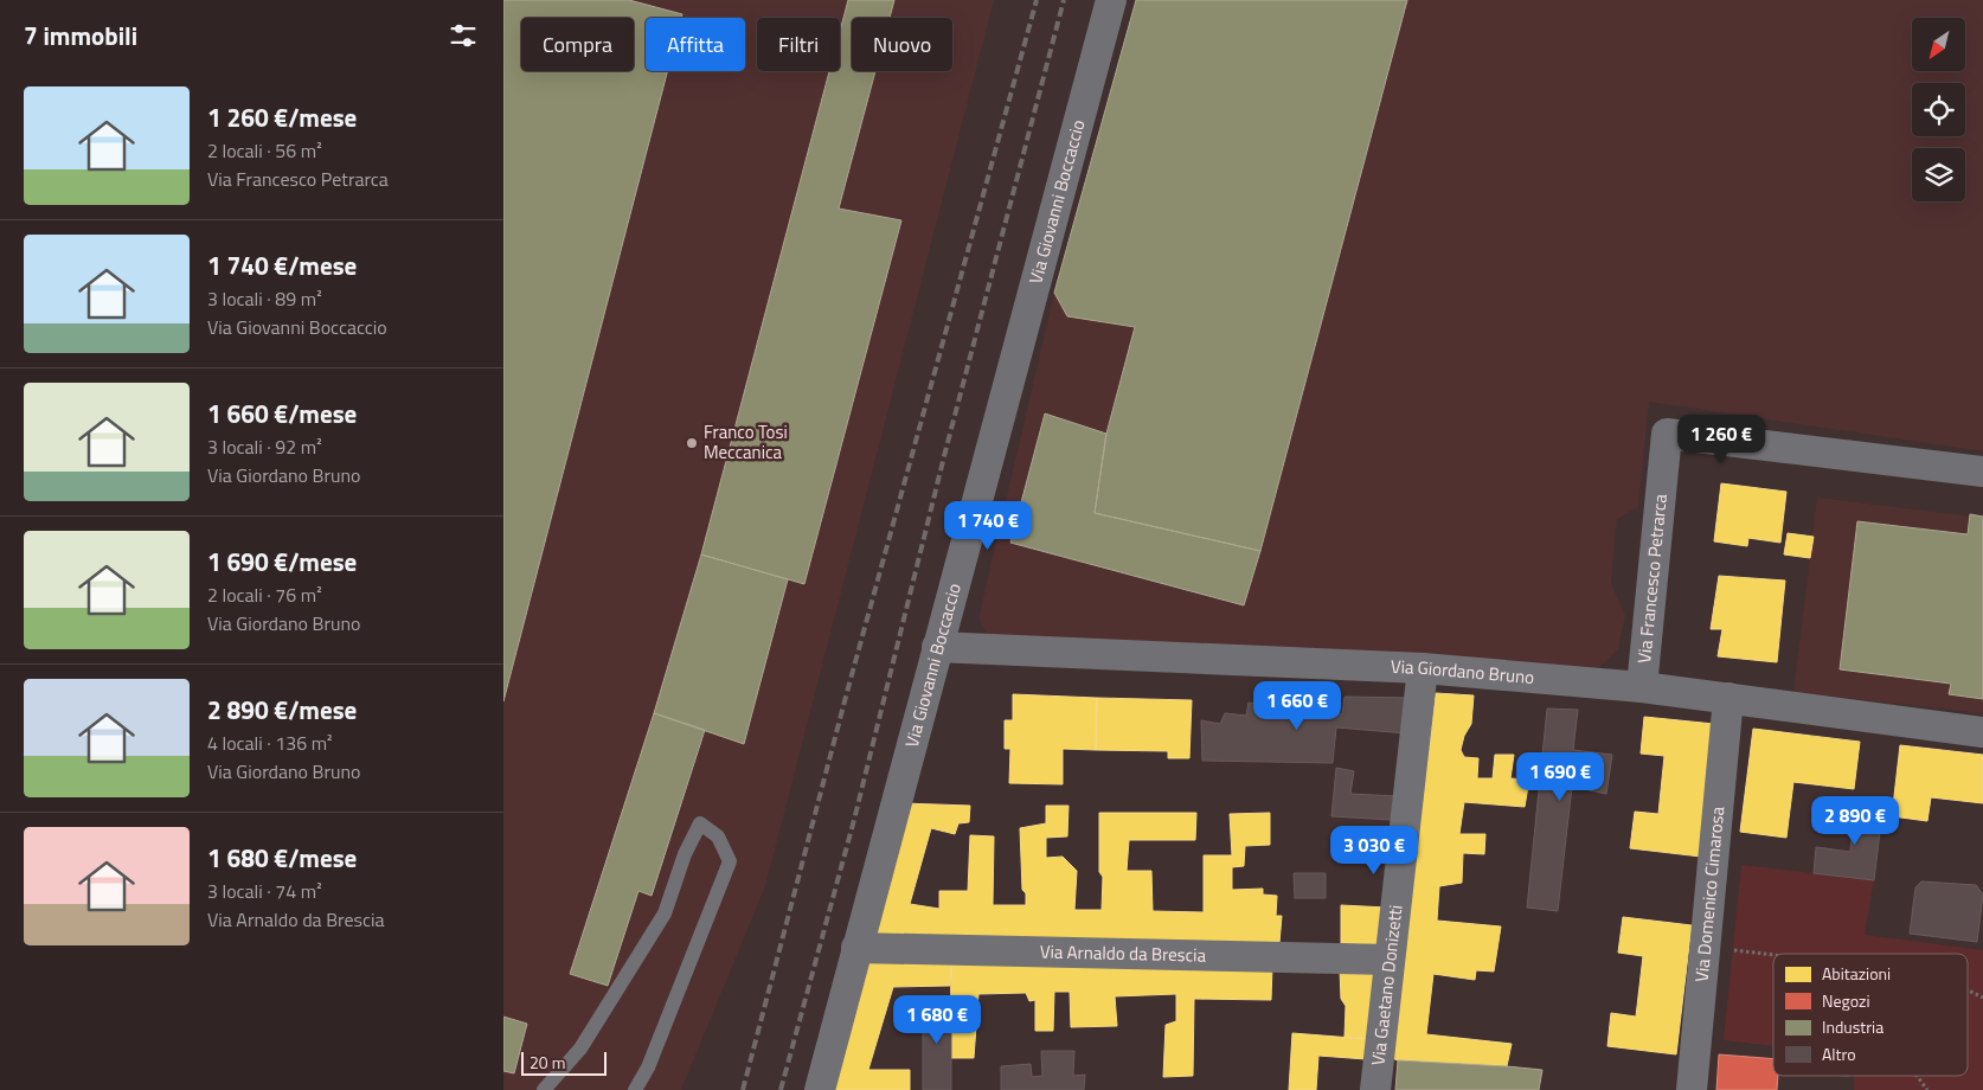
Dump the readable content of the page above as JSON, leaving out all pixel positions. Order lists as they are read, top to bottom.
{
  "streets": {
    "street": [
      "Via Giovanni Boccaccio",
      "Via Francesco Petrarca",
      "Via Giordano Bruno",
      "Via Domenico Cimarosa",
      "Via Arnaldo da Brescia",
      "Via Gaetano Donizetti"
    ]
  },
  "crossings": [
    ["Via Giovanni Boccaccio", "Via Giordano Bruno"],
    ["Via Giovanni Boccaccio", "Via Arnaldo da Brescia"],
    ["Via Francesco Petrarca", "Via Giordano Bruno"],
    ["Via Giordano Bruno", "Via Domenico Cimarosa"],
    ["Via Giordano Bruno", "Via Gaetano Donizetti"],
    ["Via Arnaldo da Brescia", "Via Gaetano Donizetti"]
  ],
  "places": ["Franco Tosi Meccanica"],
  "legend": [
    "Abitazioni",
    "Negozi",
    "Industria",
    "Altro"
  ],
  "scale_bar": "20 m",
  "north": "bottom left",
  "page": {
    "heading": "7 immobili",
    "chip": [
      "Compra",
      "Affitta",
      "Filtri",
      "Nuovo"
    ],
    "list": [
      {
        "name": "1 260 €/mese",
        "note": "2 locali · 56 m² · Via Francesco Petrarca"
      },
      {
        "name": "1 740 €/mese",
        "note": "3 locali · 89 m² · Via Giovanni Boccaccio"
      },
      {
        "name": "1 660 €/mese",
        "note": "3 locali · 92 m² · Via Giordano Bruno"
      },
      {
        "name": "1 690 €/mese",
        "note": "2 locali · 76 m² · Via Giordano Bruno"
      },
      {
        "name": "2 890 €/mese",
        "note": "4 locali · 136 m² · Via Giordano Bruno"
      },
      {
        "name": "1 680 €/mese",
        "note": "3 locali · 74 m² · Via Arnaldo da Brescia"
      }
    ],
    "price": [
      "1 260 €",
      "1 740 €",
      "1 660 €",
      "1 690 €",
      "2 890 €",
      "3 030 €",
      "1 680 €"
    ],
    "scale": "20 m"
  }
}
